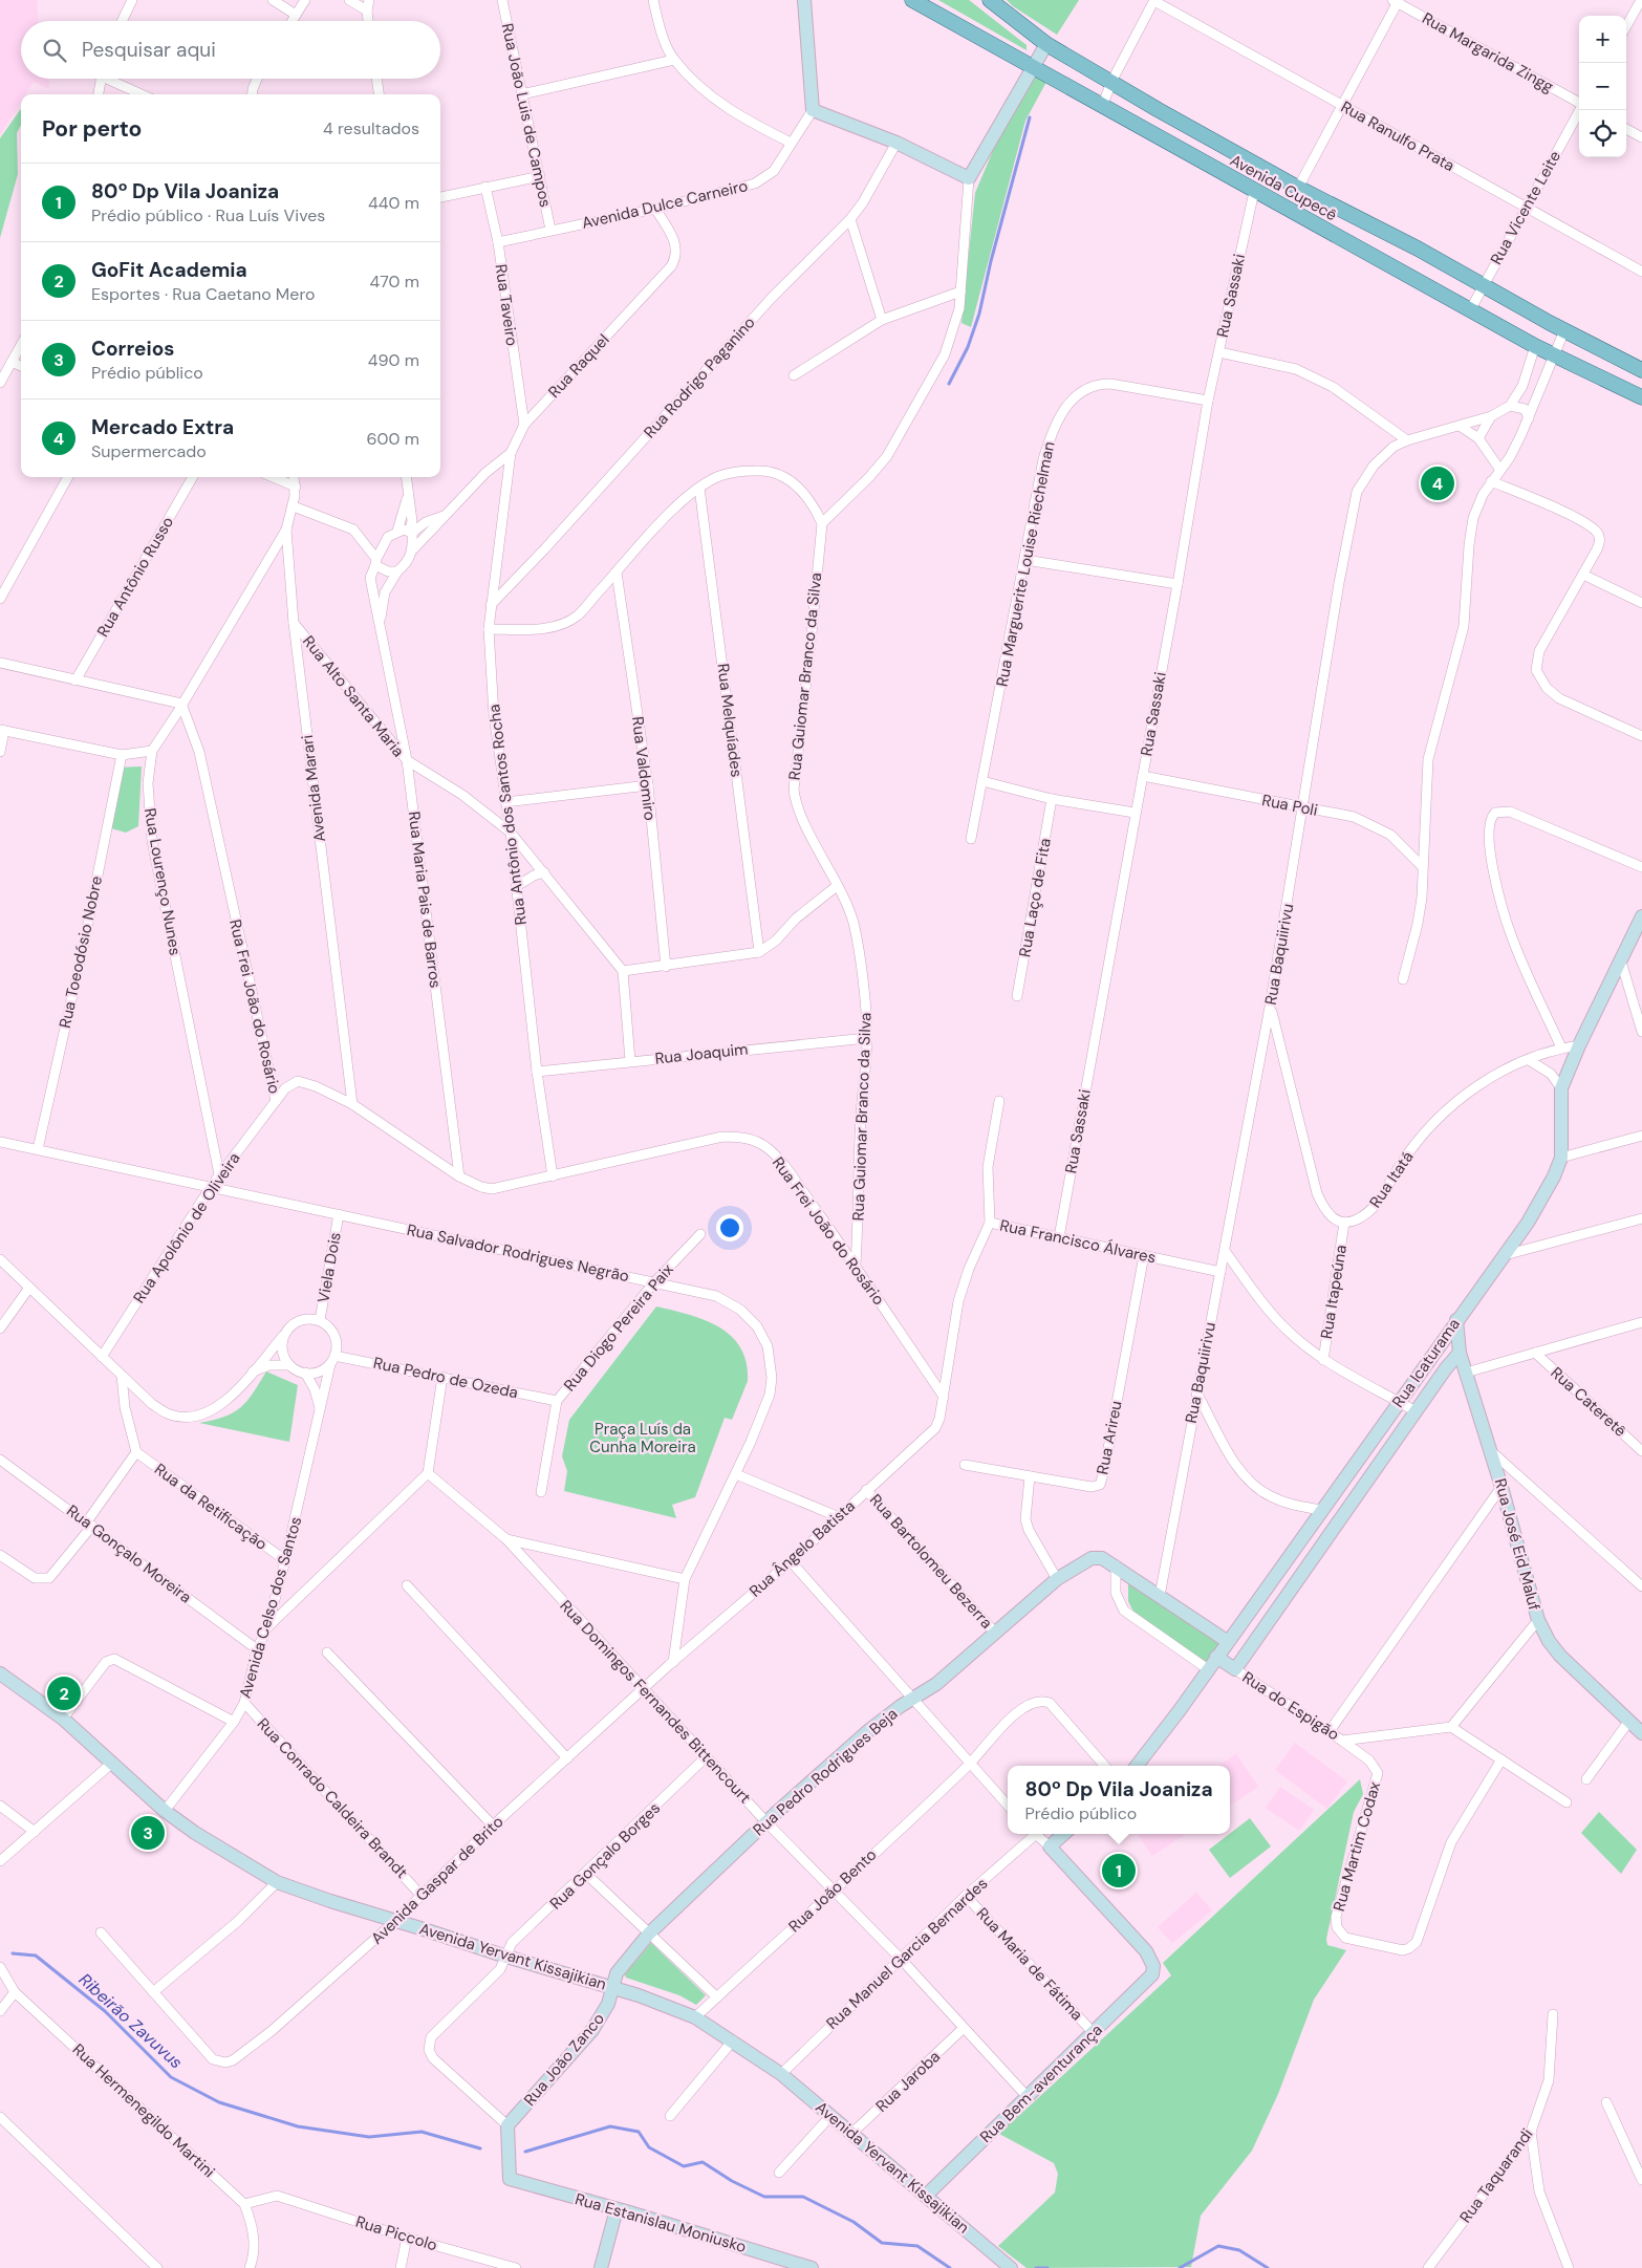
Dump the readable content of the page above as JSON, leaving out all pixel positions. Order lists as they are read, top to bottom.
{
  "streets": {
    "main road": ["Avenida Cupecê"],
    "street": [
      "Rua Margarida Zingg",
      "Rua João Luis de Campos",
      "Rua Ranulfo Prata",
      "Avenida Dulce Carneiro",
      "Rua Vicente Leite",
      "Rua Sassaki",
      "Rua Taveiro",
      "Rua Raquel",
      "Rua Rodrigo Paganino",
      "Rua Marguerite Louise Riechelman",
      "Rua Antônio Russo",
      "Rua Guiomar Branco da Silva",
      "Rua Alto Santa Maria",
      "Rua Melquíades",
      "Rua Valdomiro",
      "Avenida Marari",
      "Rua Poli",
      "Rua Antônio dos Santos Rocha",
      "Rua Lourenço Nunes",
      "Rua Laço de Fita",
      "Rua Maria Pais de Barros",
      "Rua Toeodósio Nobre",
      "Rua Baquiirivu",
      "Rua Frei João do Rosário",
      "Rua Joaquim",
      "Rua Itatá",
      "Rua Apolônio de Oliveira",
      "Rua Francisco Álvares",
      "Rua Salvador Rodrigues Negrão",
      "Viela Dois",
      "Rua Itapeúna",
      "Rua Diogo Pereira Paix",
      "Rua Icaturama",
      "Rua Pedro de Ozeda",
      "Rua Cateretê",
      "Rua Arireu",
      "Rua da Retificação",
      "Rua José Eid Maluf",
      "Rua Ângelo Batista",
      "Rua Gonçalo Moreira",
      "Rua Bartolomeu Bezerra",
      "Avenida Celso dos Santos",
      "Rua Domingos Fernandes Bittencourt",
      "Rua do Espigão",
      "Rua Pedro Rodrigues Beja",
      "Rua Conrado Caldeira Brandt",
      "Rua Martim Codax",
      "Rua Gonçalo Borges",
      "Avenida Gaspar de Brito",
      "Rua João Bento",
      "Rua Manuel Garcia Bernardes",
      "Avenida Yervant Kissajikian",
      "Rua Maria de Fátima",
      "Rua João Zanco",
      "Rua Jaroba",
      "Rua Bem-aventurança",
      "Rua Hermenegildo Martini",
      "Rua Taquarandi",
      "Rua Estanislau Moniusko",
      "Rua Piccolo"
    ]
  },
  "crossings": [
    ["Rua João Luis de Campos", "Avenida Dulce Carneiro"],
    ["Rua Ranulfo Prata", "Rua Vicente Leite"],
    ["Avenida Cupecê", "Rua Vicente Leite"],
    ["Avenida Cupecê", "Rua Sassaki"],
    ["Avenida Dulce Carneiro", "Rua Taveiro"],
    ["Avenida Dulce Carneiro", "Rua Raquel"],
    ["Rua Sassaki", "Rua Marguerite Louise Riechelman"],
    ["Rua Sassaki", "Rua Poli"],
    ["Rua Sassaki", "Rua Francisco Álvares"],
    ["Rua Taveiro", "Rua Raquel"],
    ["Rua Raquel", "Rua Antônio dos Santos Rocha"],
    ["Rua Raquel", "Rua Maria Pais de Barros"],
    ["Rua Rodrigo Paganino", "Rua Antônio dos Santos Rocha"],
    ["Rua Guiomar Branco da Silva", "Rua Frei João do Rosário"],
    ["Rua Guiomar Branco da Silva", "Rua Joaquim"],
    ["Rua Alto Santa Maria", "Avenida Marari"],
    ["Rua Alto Santa Maria", "Rua Antônio dos Santos Rocha"],
    ["Rua Alto Santa Maria", "Rua Maria Pais de Barros"],
    ["Avenida Marari", "Rua Lourenço Nunes"],
    ["Avenida Marari", "Rua Frei João do Rosário"],
    ["Rua Poli", "Rua Baquiirivu"],
    ["Rua Antônio dos Santos Rocha", "Rua Frei João do Rosário"],
    ["Rua Antônio dos Santos Rocha", "Rua Joaquim"],
    ["Rua Lourenço Nunes", "Rua Frei João do Rosário"],
    ["Rua Lourenço Nunes", "Rua Apolônio de Oliveira"],
    ["Rua Maria Pais de Barros", "Rua Frei João do Rosário"],
    ["Rua Toeodósio Nobre", "Rua Salvador Rodrigues Negrão"],
    ["Rua Baquiirivu", "Rua Francisco Álvares"],
    ["Rua Frei João do Rosário", "Rua Apolônio de Oliveira"],
    ["Rua Frei João do Rosário", "Rua Francisco Álvares"],
    ["Rua Frei João do Rosário", "Rua Ângelo Batista"],
    ["Rua Itatá", "Rua Itapeúna"],
    ["Rua Apolônio de Oliveira", "Rua Salvador Rodrigues Negrão"],
    ["Rua Francisco Álvares", "Rua Arireu"],
    ["Rua Francisco Álvares", "Rua Ângelo Batista"],
    ["Rua Salvador Rodrigues Negrão", "Viela Dois"],
    ["Rua Salvador Rodrigues Negrão", "Rua Diogo Pereira Paix"],
    ["Rua Salvador Rodrigues Negrão", "Rua Ângelo Batista"],
    ["Viela Dois", "Rua Pedro de Ozeda"],
    ["Viela Dois", "Avenida Celso dos Santos"],
    ["Rua Diogo Pereira Paix", "Rua Pedro de Ozeda"],
    ["Rua Icaturama", "Rua José Eid Maluf"],
    ["Rua Icaturama", "Rua do Espigão"],
    ["Rua Pedro de Ozeda", "Avenida Celso dos Santos"],
    ["Rua da Retificação", "Avenida Celso dos Santos"],
    ["Rua Ângelo Batista", "Rua Bartolomeu Bezerra"],
    ["Rua Ângelo Batista", "Rua Domingos Fernandes Bittencourt"],
    ["Rua Ângelo Batista", "Avenida Gaspar de Brito"],
    ["Rua Gonçalo Moreira", "Avenida Celso dos Santos"],
    ["Rua Bartolomeu Bezerra", "Rua Pedro Rodrigues Beja"],
    ["Avenida Celso dos Santos", "Rua Conrado Caldeira Brandt"],
    ["Avenida Celso dos Santos", "Avenida Yervant Kissajikian"],
    ["Rua Domingos Fernandes Bittencourt", "Rua Pedro Rodrigues Beja"],
    ["Rua Domingos Fernandes Bittencourt", "Rua Gonçalo Borges"],
    ["Rua Domingos Fernandes Bittencourt", "Avenida Gaspar de Brito"],
    ["Rua Domingos Fernandes Bittencourt", "Rua João Bento"],
    ["Rua Domingos Fernandes Bittencourt", "Rua Manuel Garcia Bernardes"],
    ["Rua Domingos Fernandes Bittencourt", "Rua Jaroba"],
    ["Rua Domingos Fernandes Bittencourt", "Rua Bem-aventurança"],
    ["Rua do Espigão", "Rua Martim Codax"],
    ["Rua Pedro Rodrigues Beja", "Avenida Yervant Kissajikian"],
    ["Rua Pedro Rodrigues Beja", "Rua João Zanco"],
    ["Rua Conrado Caldeira Brandt", "Avenida Gaspar de Brito"],
    ["Rua Gonçalo Borges", "Avenida Yervant Kissajikian"],
    ["Rua Gonçalo Borges", "Rua João Zanco"],
    ["Rua Gonçalo Borges", "Rua Estanislau Moniusko"],
    ["Avenida Gaspar de Brito", "Avenida Yervant Kissajikian"],
    ["Rua João Bento", "Avenida Yervant Kissajikian"],
    ["Rua Manuel Garcia Bernardes", "Avenida Yervant Kissajikian"],
    ["Rua Manuel Garcia Bernardes", "Rua Maria de Fátima"],
    ["Avenida Yervant Kissajikian", "Rua João Zanco"],
    ["Avenida Yervant Kissajikian", "Rua Jaroba"],
    ["Avenida Yervant Kissajikian", "Rua Bem-aventurança"],
    ["Rua Maria de Fátima", "Rua Bem-aventurança"],
    ["Rua João Zanco", "Rua Estanislau Moniusko"],
    ["Rua Hermenegildo Martini", "Rua Piccolo"]
  ],
  "water": ["Ribeirão Zavuvus"],
  "parks": ["Praça Luís da Cunha Moreira"],
  "page": {
    "map_buttons": ["+", "−"],
    "search": "Pesquisar aqui",
    "heading": ["Por perto", "4 resultados"],
    "list": [
      {
        "mark": "1",
        "name": "80º Dp Vila Joaniza",
        "note": "Prédio público · Rua Luís Vives",
        "value": "440 m"
      },
      {
        "mark": "2",
        "name": "GoFit Academia",
        "note": "Esportes · Rua Caetano Mero",
        "value": "470 m"
      },
      {
        "mark": "3",
        "name": "Correios",
        "note": "Prédio público",
        "value": "490 m"
      },
      {
        "mark": "4",
        "name": "Mercado Extra",
        "note": "Supermercado",
        "value": "600 m"
      }
    ],
    "pins": [
      "4",
      "2",
      "3",
      "1"
    ],
    "popup": ["80º Dp Vila Joaniza", "Prédio público"]
  }
}
